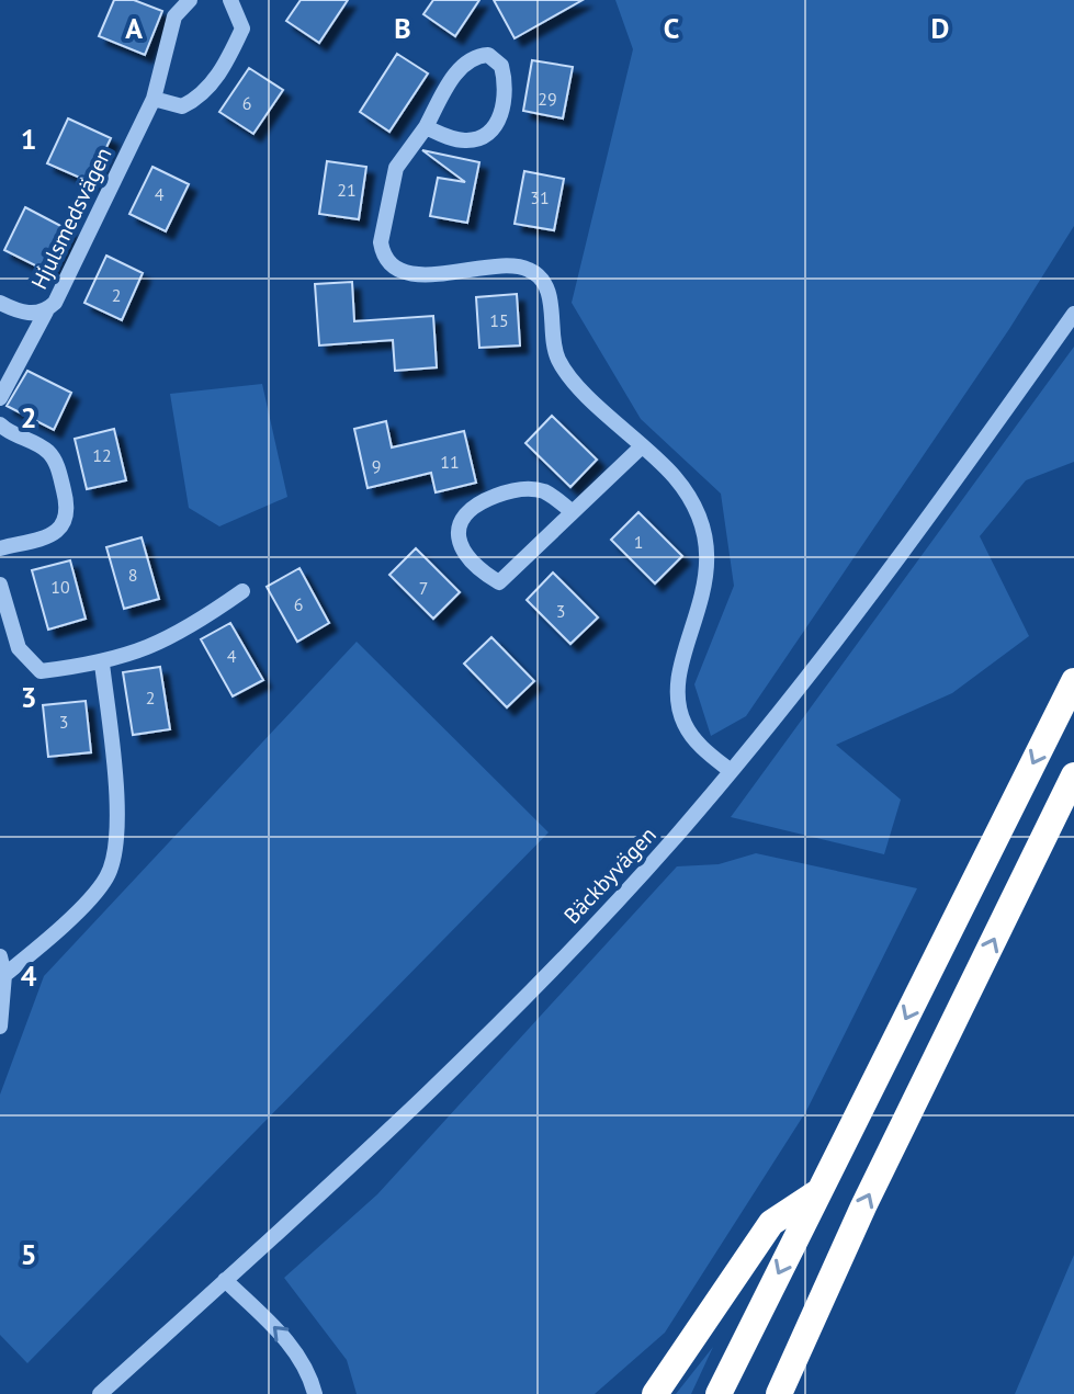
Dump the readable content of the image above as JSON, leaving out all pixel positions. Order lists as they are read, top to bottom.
{
  "streets": {
    "street": ["Hjulsmedsvägen", "Bäckbyvägen"]
  },
  "house_numbers": [
    "29",
    "6",
    "21",
    "4",
    "31",
    "2",
    "15",
    "12",
    "11",
    "9",
    "1",
    "8",
    "10",
    "7",
    "6",
    "3",
    "4",
    "2",
    "3"
  ],
  "grid": {
    "columns": [
      "A",
      "B",
      "C",
      "D"
    ],
    "rows": [
      "1",
      "2",
      "3",
      "4",
      "5"
    ]
  }
}
